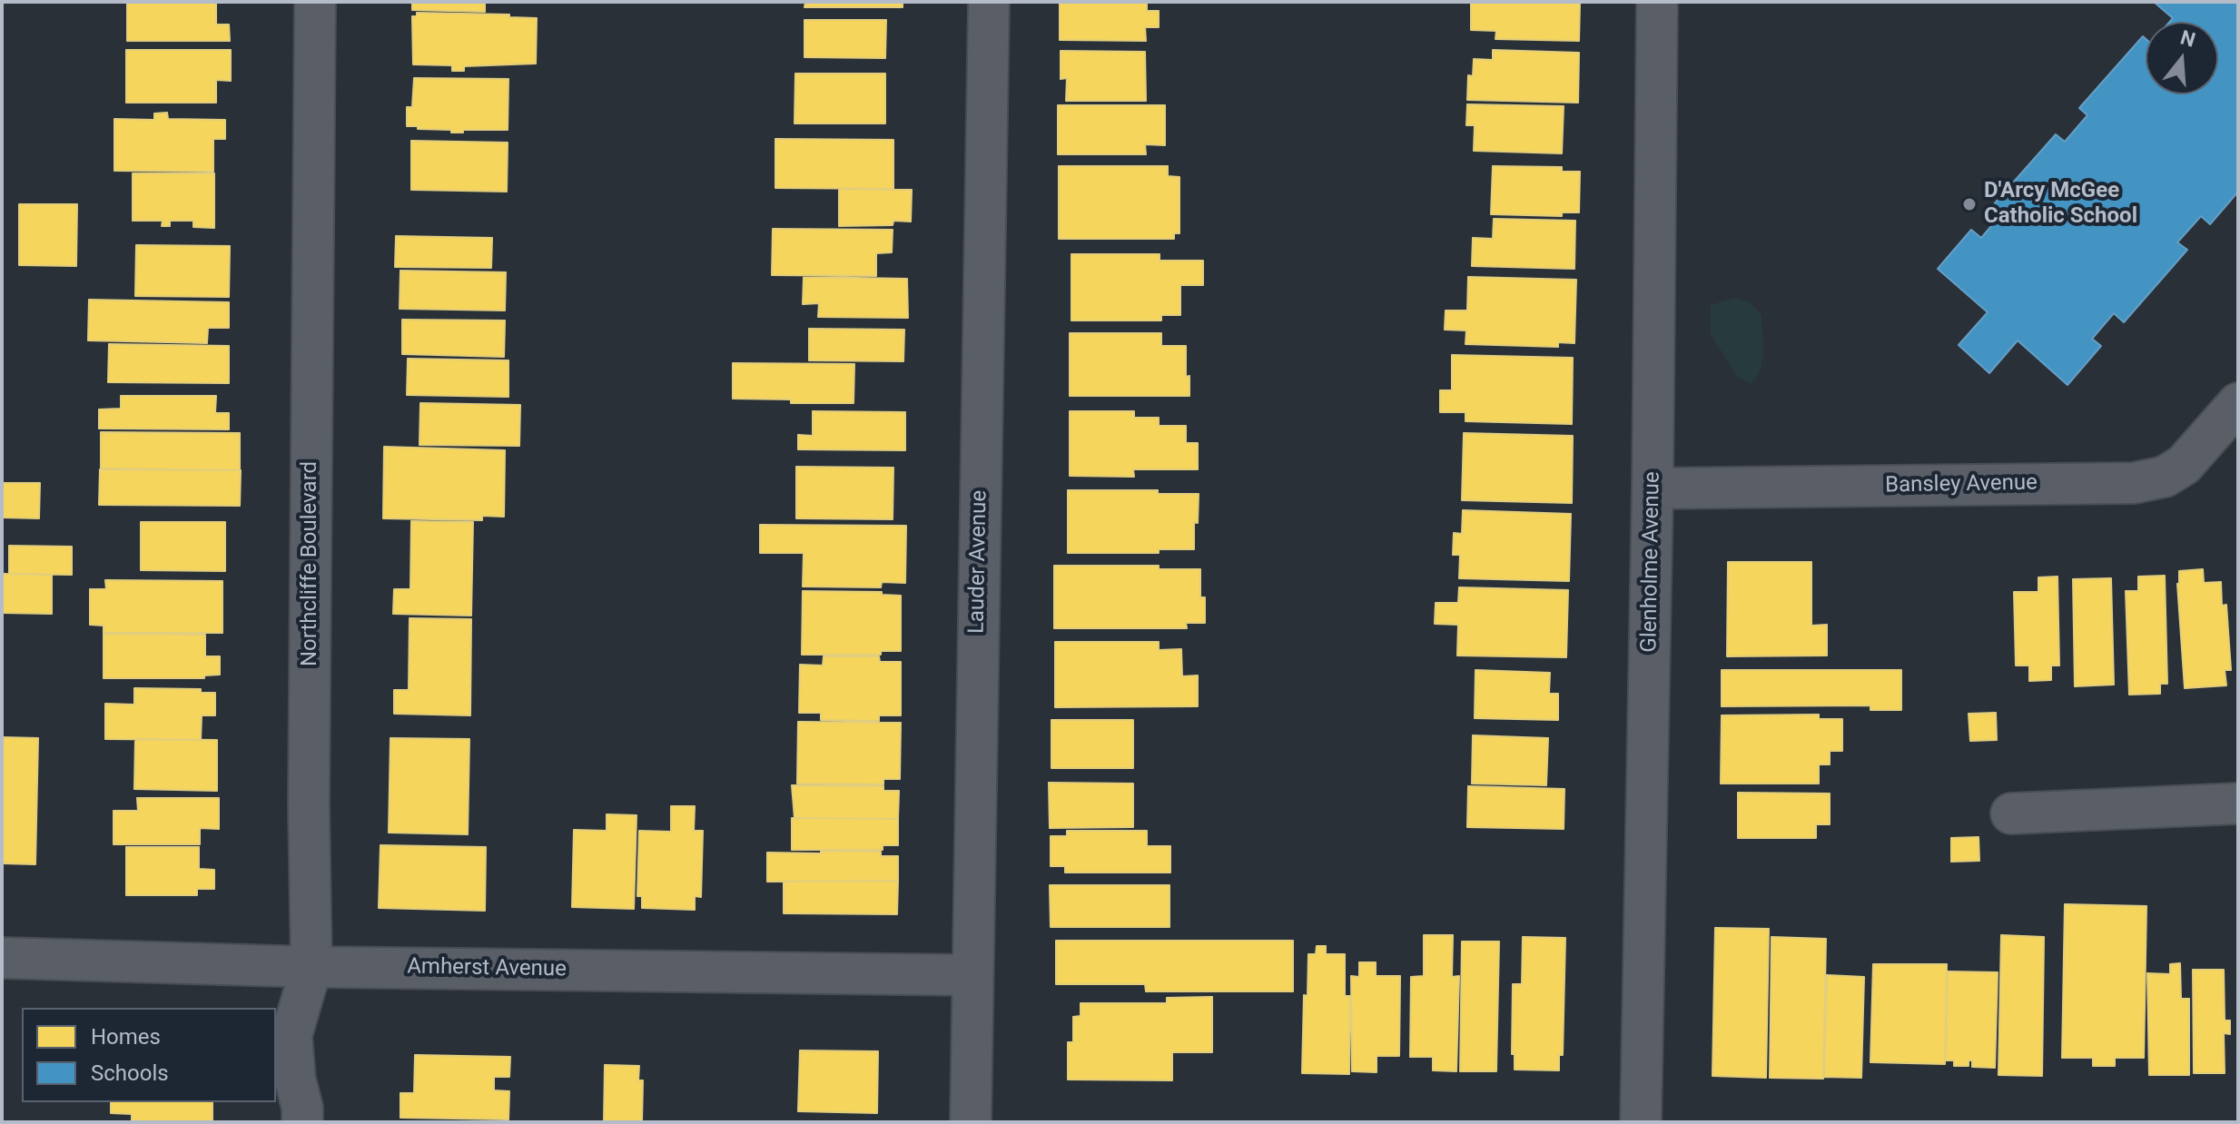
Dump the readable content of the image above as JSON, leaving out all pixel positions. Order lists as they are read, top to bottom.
{
  "streets": {
    "street": [
      "Bansley Avenue",
      "Lauder Avenue",
      "Glenholme Avenue",
      "Northcliffe Boulevard",
      "Amherst Avenue"
    ]
  },
  "crossings": [
    ["Bansley Avenue", "Glenholme Avenue"],
    ["Lauder Avenue", "Amherst Avenue"],
    ["Northcliffe Boulevard", "Amherst Avenue"]
  ],
  "places": ["D'Arcy McGee Catholic School"],
  "legend": ["Homes", "Schools"],
  "north": "top"
}
